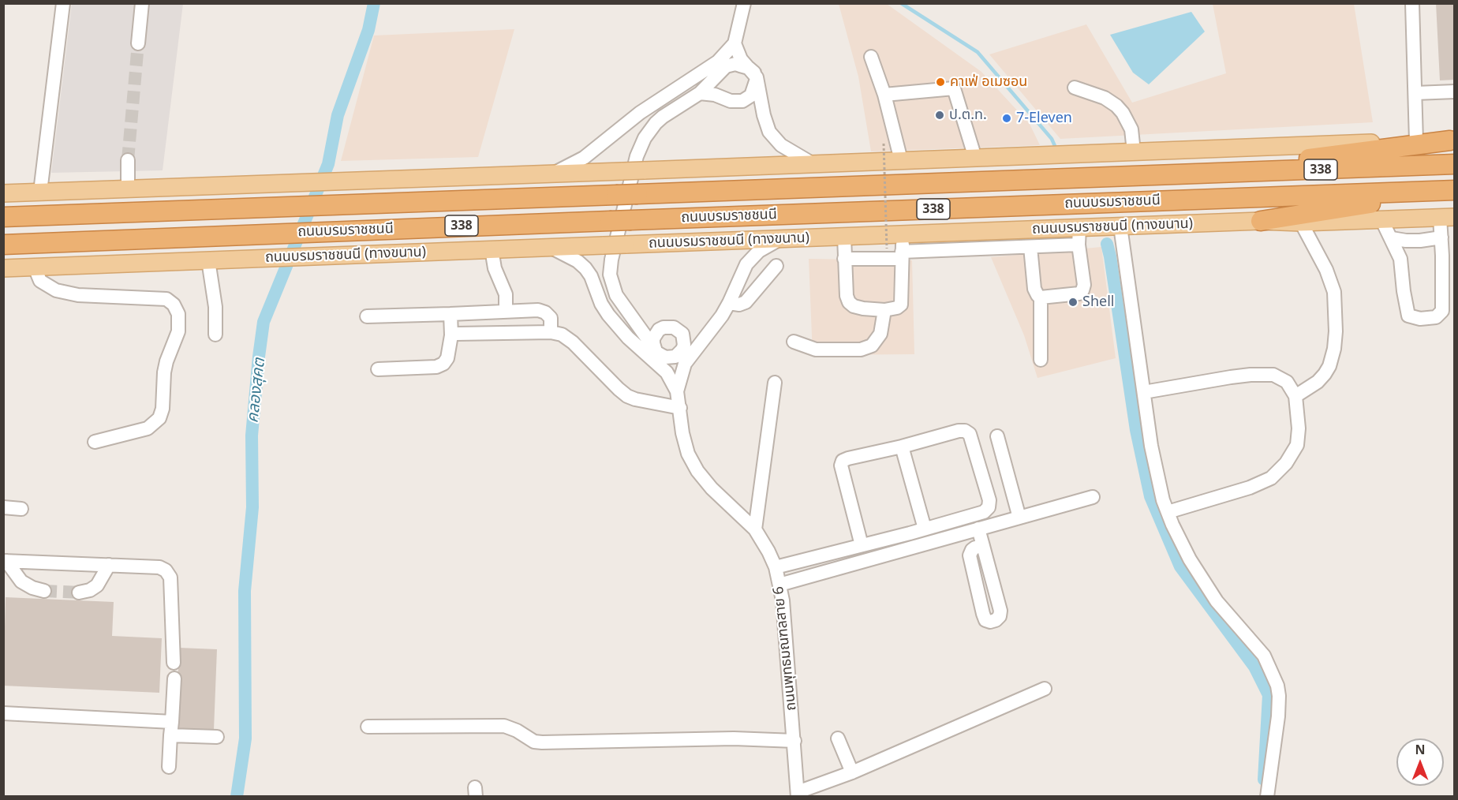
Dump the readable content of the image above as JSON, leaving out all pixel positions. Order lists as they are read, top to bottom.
{
  "streets": {
    "highway": ["338", "ถนนบรมราชชนนี"],
    "main road": ["ถนนบรมราชชนนี (ทางขนาน)"],
    "street": ["ถนนพุทธมณฑลสาย 6"]
  },
  "crossings": [
    ["ถนนบรมราชชนนี (ทางขนาน)", "ถนนพุทธมณฑลสาย 6"]
  ],
  "water": ["คลองสุคต"],
  "places": [
    "คาเฟ่ อเมซอน",
    "ป.ต.ท.",
    "7-Eleven",
    "Shell"
  ],
  "north": "top"
}
